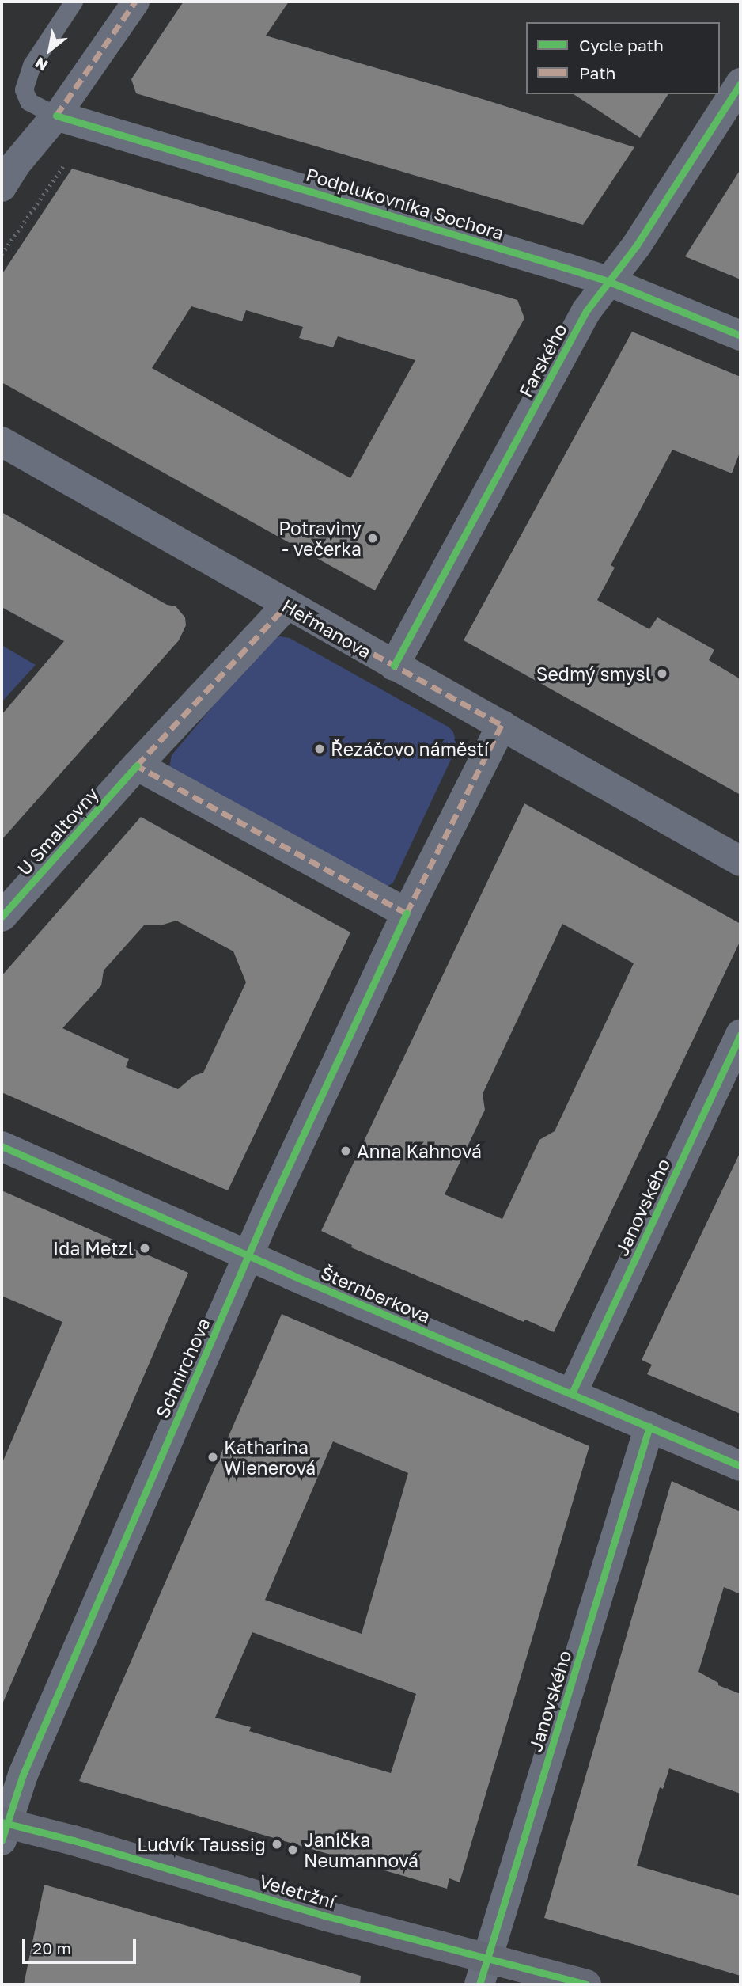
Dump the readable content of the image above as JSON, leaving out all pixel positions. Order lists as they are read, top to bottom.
{
  "streets": {
    "main road": ["Veletržní"],
    "street": [
      "Podplukovníka Sochora",
      "Farského",
      "Heřmanova",
      "U Smaltovny",
      "Janovského",
      "Šternberkova",
      "Schnirchova"
    ]
  },
  "crossings": [
    ["Podplukovníka Sochora", "Farského"],
    ["Farského", "Heřmanova"],
    ["Janovského", "Šternberkova"],
    ["Janovského", "Veletržní"],
    ["Šternberkova", "Schnirchova"],
    ["Schnirchova", "Veletržní"]
  ],
  "places": [
    "Potraviny - večerka",
    "Sedmý smysl",
    "Řezáčovo náměstí",
    "Anna Kahnová",
    "Ida Metzl",
    "Katharina Wienerová",
    "Ludvík Taussig",
    "Janička Neumannová"
  ],
  "legend": ["Cycle path", "Path"],
  "scale_bar": "20 m",
  "north": "bottom left"
}
